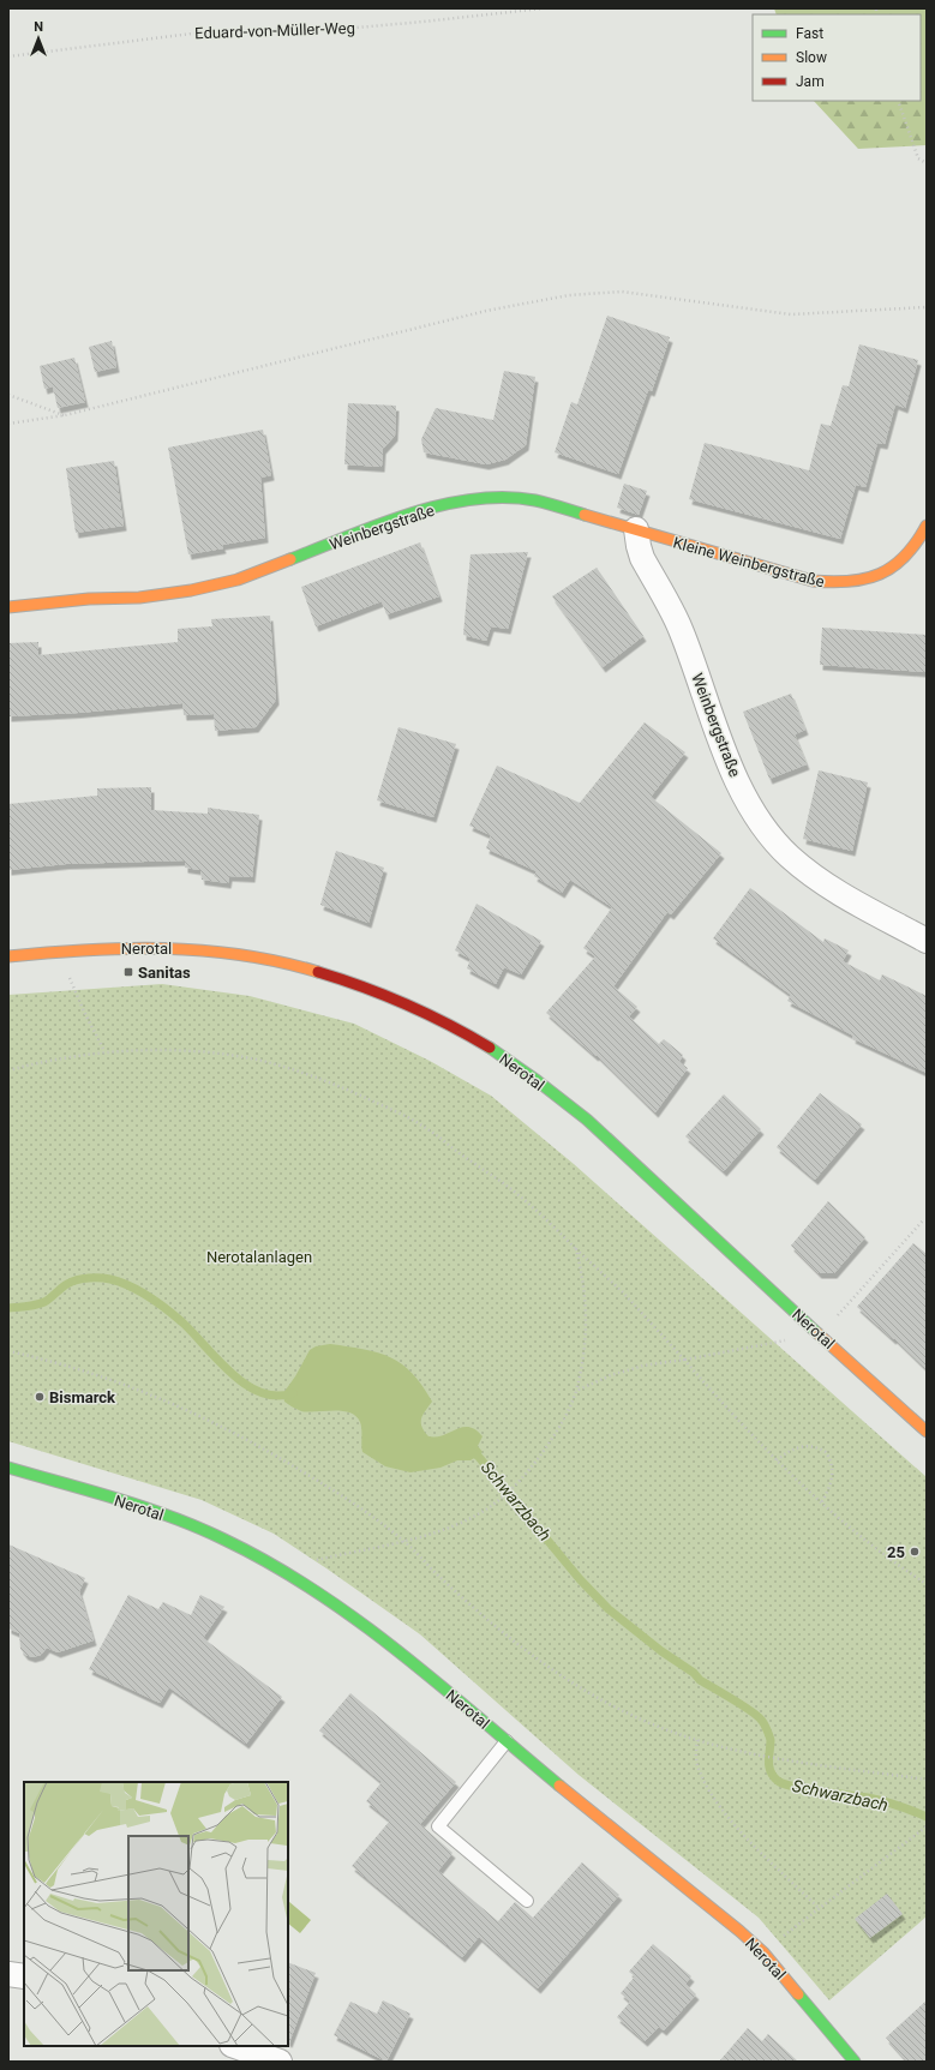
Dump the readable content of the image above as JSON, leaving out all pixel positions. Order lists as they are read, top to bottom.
{
  "streets": {
    "street": ["Weinbergstraße", "Kleine Weinbergstraße", "Nerotal"],
    "path": ["Eduard-von-Müller-Weg"]
  },
  "crossings": [
    ["Weinbergstraße", "Kleine Weinbergstraße"]
  ],
  "water": ["Schwarzbach"],
  "parks": ["Nerotalanlagen"],
  "places": {
    "transit": ["Sanitas"],
    "other": ["Bismarck", "25"]
  },
  "legend": ["Fast", "Slow", "Jam"],
  "north": "top"
}
